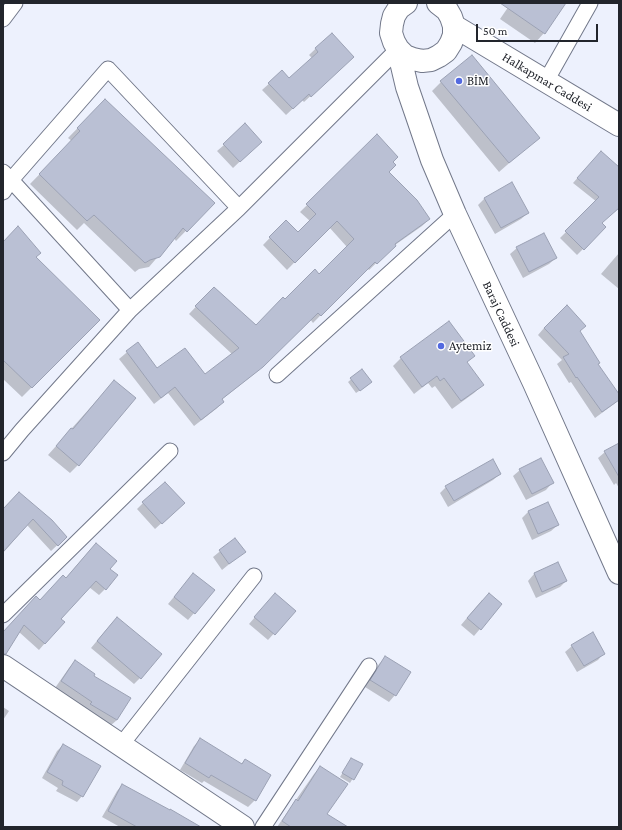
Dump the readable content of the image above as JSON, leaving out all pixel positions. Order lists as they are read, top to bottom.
{
  "streets": {
    "main road": ["Halkapınar Caddesi", "Baraj Caddesi"]
  },
  "places": ["BİM", "Aytemiz"],
  "scale_bar": "50 m"
}
